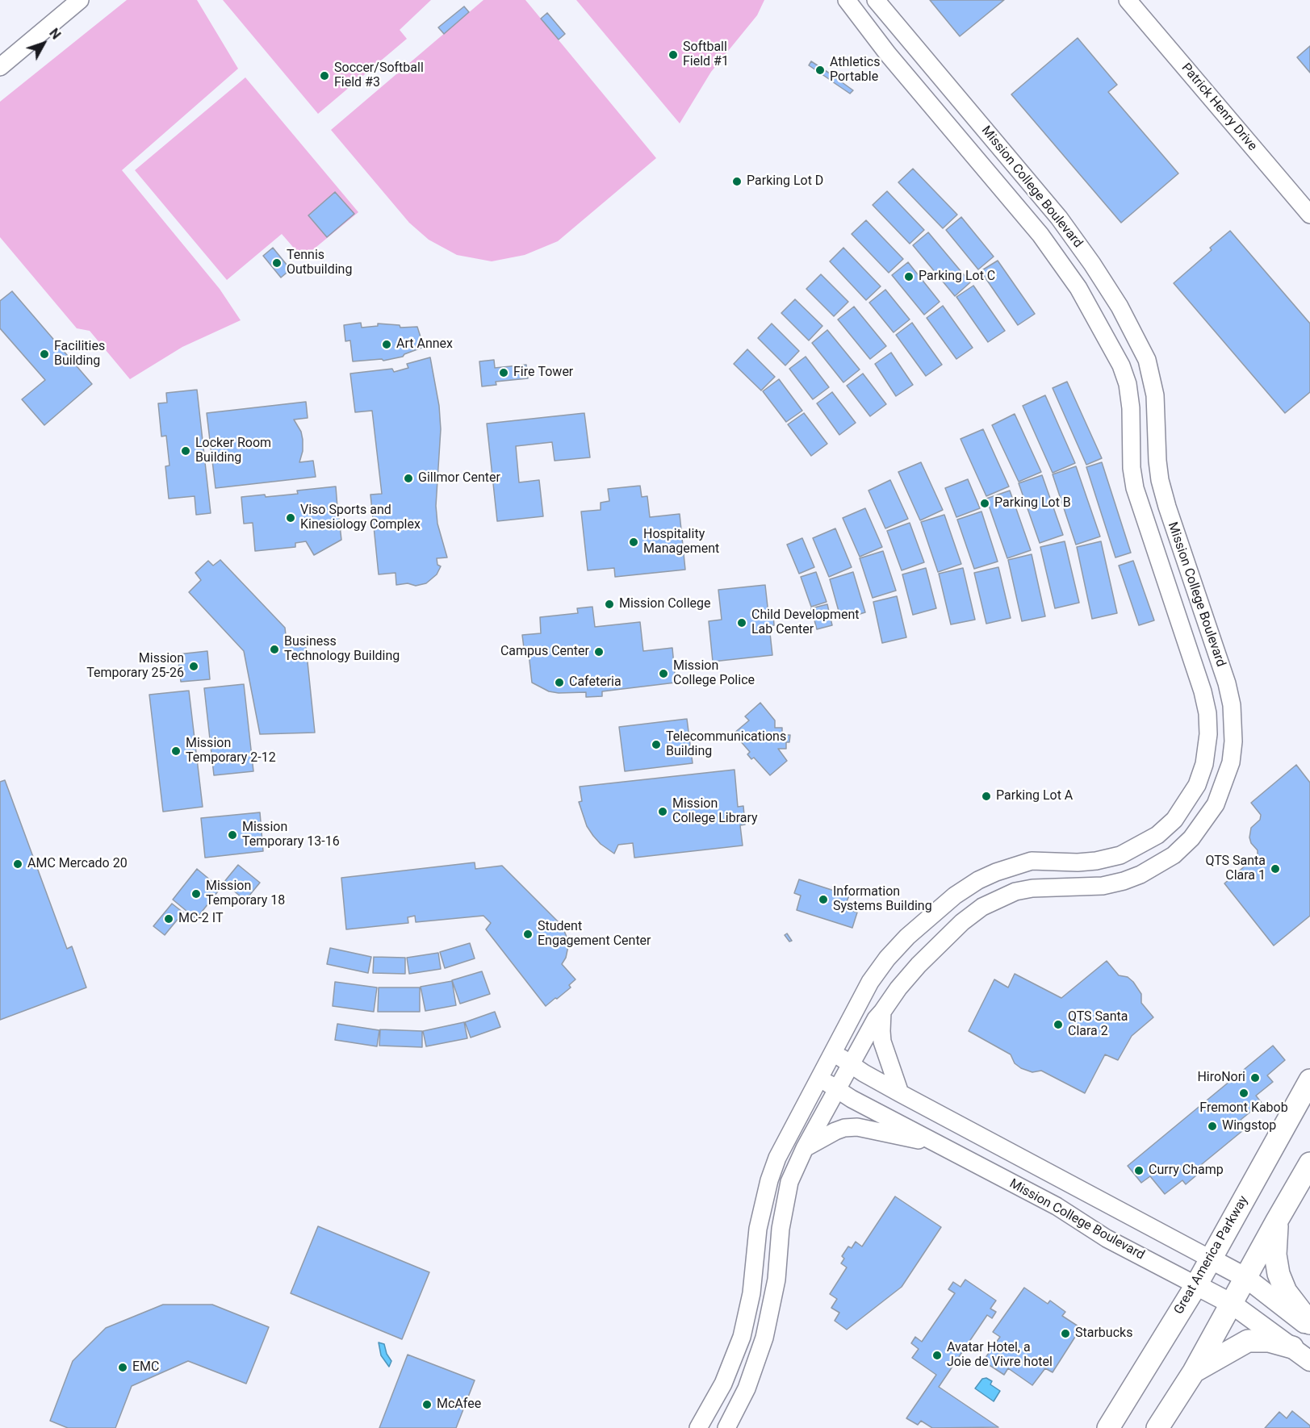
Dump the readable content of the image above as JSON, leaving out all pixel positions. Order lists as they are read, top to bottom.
{
  "streets": {
    "main road": ["Mission College Boulevard", "Great America Parkway"],
    "street": ["Patrick Henry Drive"]
  },
  "crossings": [
    ["Mission College Boulevard", "Great America Parkway"]
  ],
  "places": [
    "Softball Field #1",
    "Athletics Portable",
    "Soccer/Softball Field #3",
    "Parking Lot D",
    "Tennis Outbuilding",
    "Parking Lot C",
    "Art Annex",
    "Facilities Building",
    "Fire Tower",
    "Locker Room Building",
    "Gillmor Center",
    "Parking Lot B",
    "Viso Sports and Kinesiology Complex",
    "Hospitality Management",
    "Mission College",
    "Child Development Lab Center",
    "Business Technology Building",
    "Campus Center",
    "Mission Temporary 25-26",
    "Mission College Police",
    "Cafeteria",
    "Telecommunications Building",
    "Mission Temporary 2-12",
    "Parking Lot A",
    "Mission College Library",
    "Mission Temporary 13-16",
    "AMC Mercado 20",
    "QTS Santa Clara 1",
    "Mission Temporary 18",
    "Information Systems Building",
    "MC-2 IT",
    "Student Engagement Center",
    "QTS Santa Clara 2",
    "HiroNori",
    "Fremont Kabob",
    "Wingstop",
    "Curry Champ",
    "Starbucks",
    "Avatar Hotel, a Joie de Vivre hotel",
    "EMC",
    "McAfee"
  ],
  "north": "top right"
}
